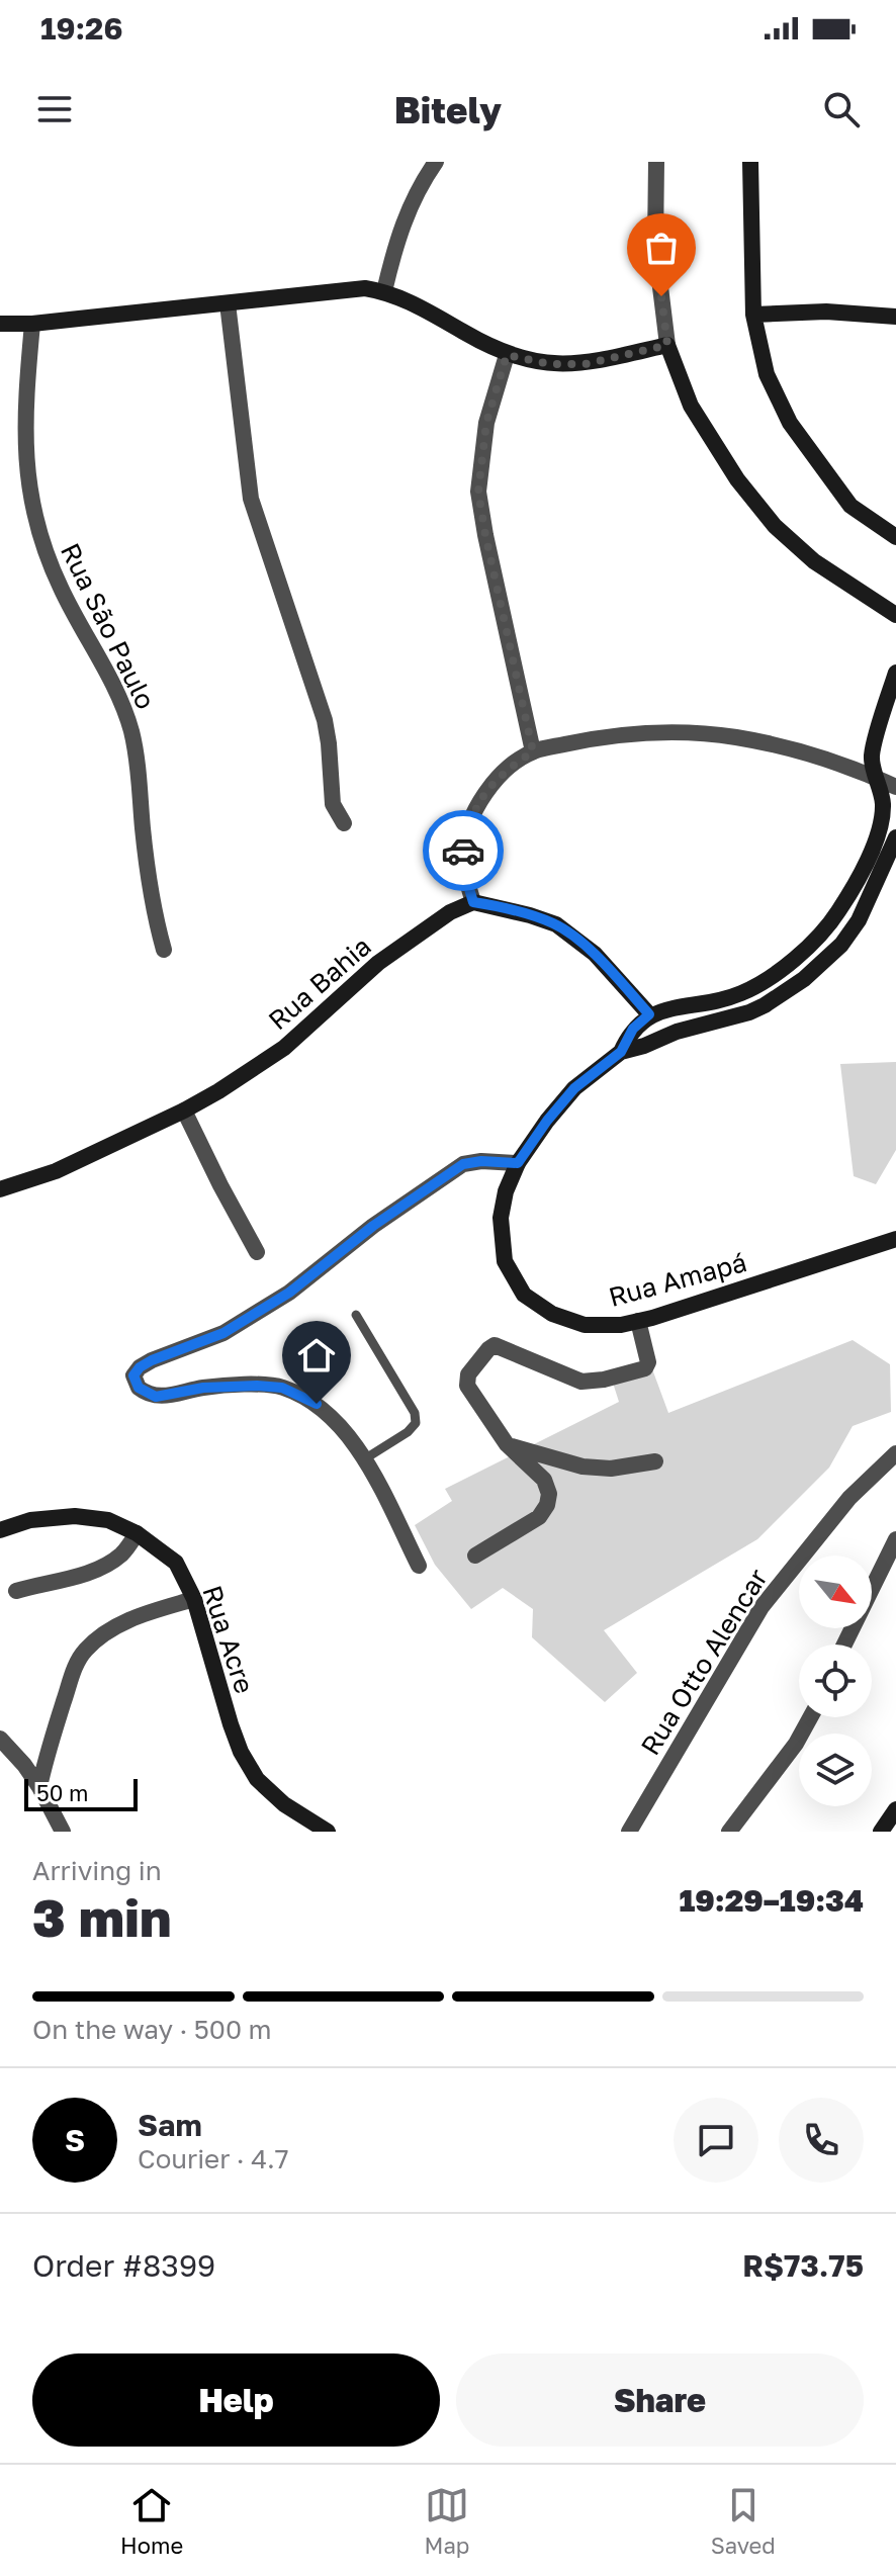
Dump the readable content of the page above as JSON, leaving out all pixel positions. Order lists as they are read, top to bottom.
{
  "streets": {
    "street": [
      "Rua São Paulo",
      "Rua Bahia",
      "Rua Amapá",
      "Rua Acre",
      "Rua Otto Alencar"
    ]
  },
  "scale_bar": "50 m",
  "north": "bottom right",
  "page": {
    "status": "19:26",
    "header": "Bitely",
    "scale": "50 m",
    "heading": ["3 min", "Arriving in", "19:29–19:34"],
    "panel": [
      "Sam",
      "Courier · 4.7",
      "Order #8399",
      "R$73.75"
    ],
    "bar": "On the way · 500 m",
    "round": "S",
    "buttons": ["Help", "Share"],
    "tabs": ["Home", "Map", "Saved"]
  }
}
